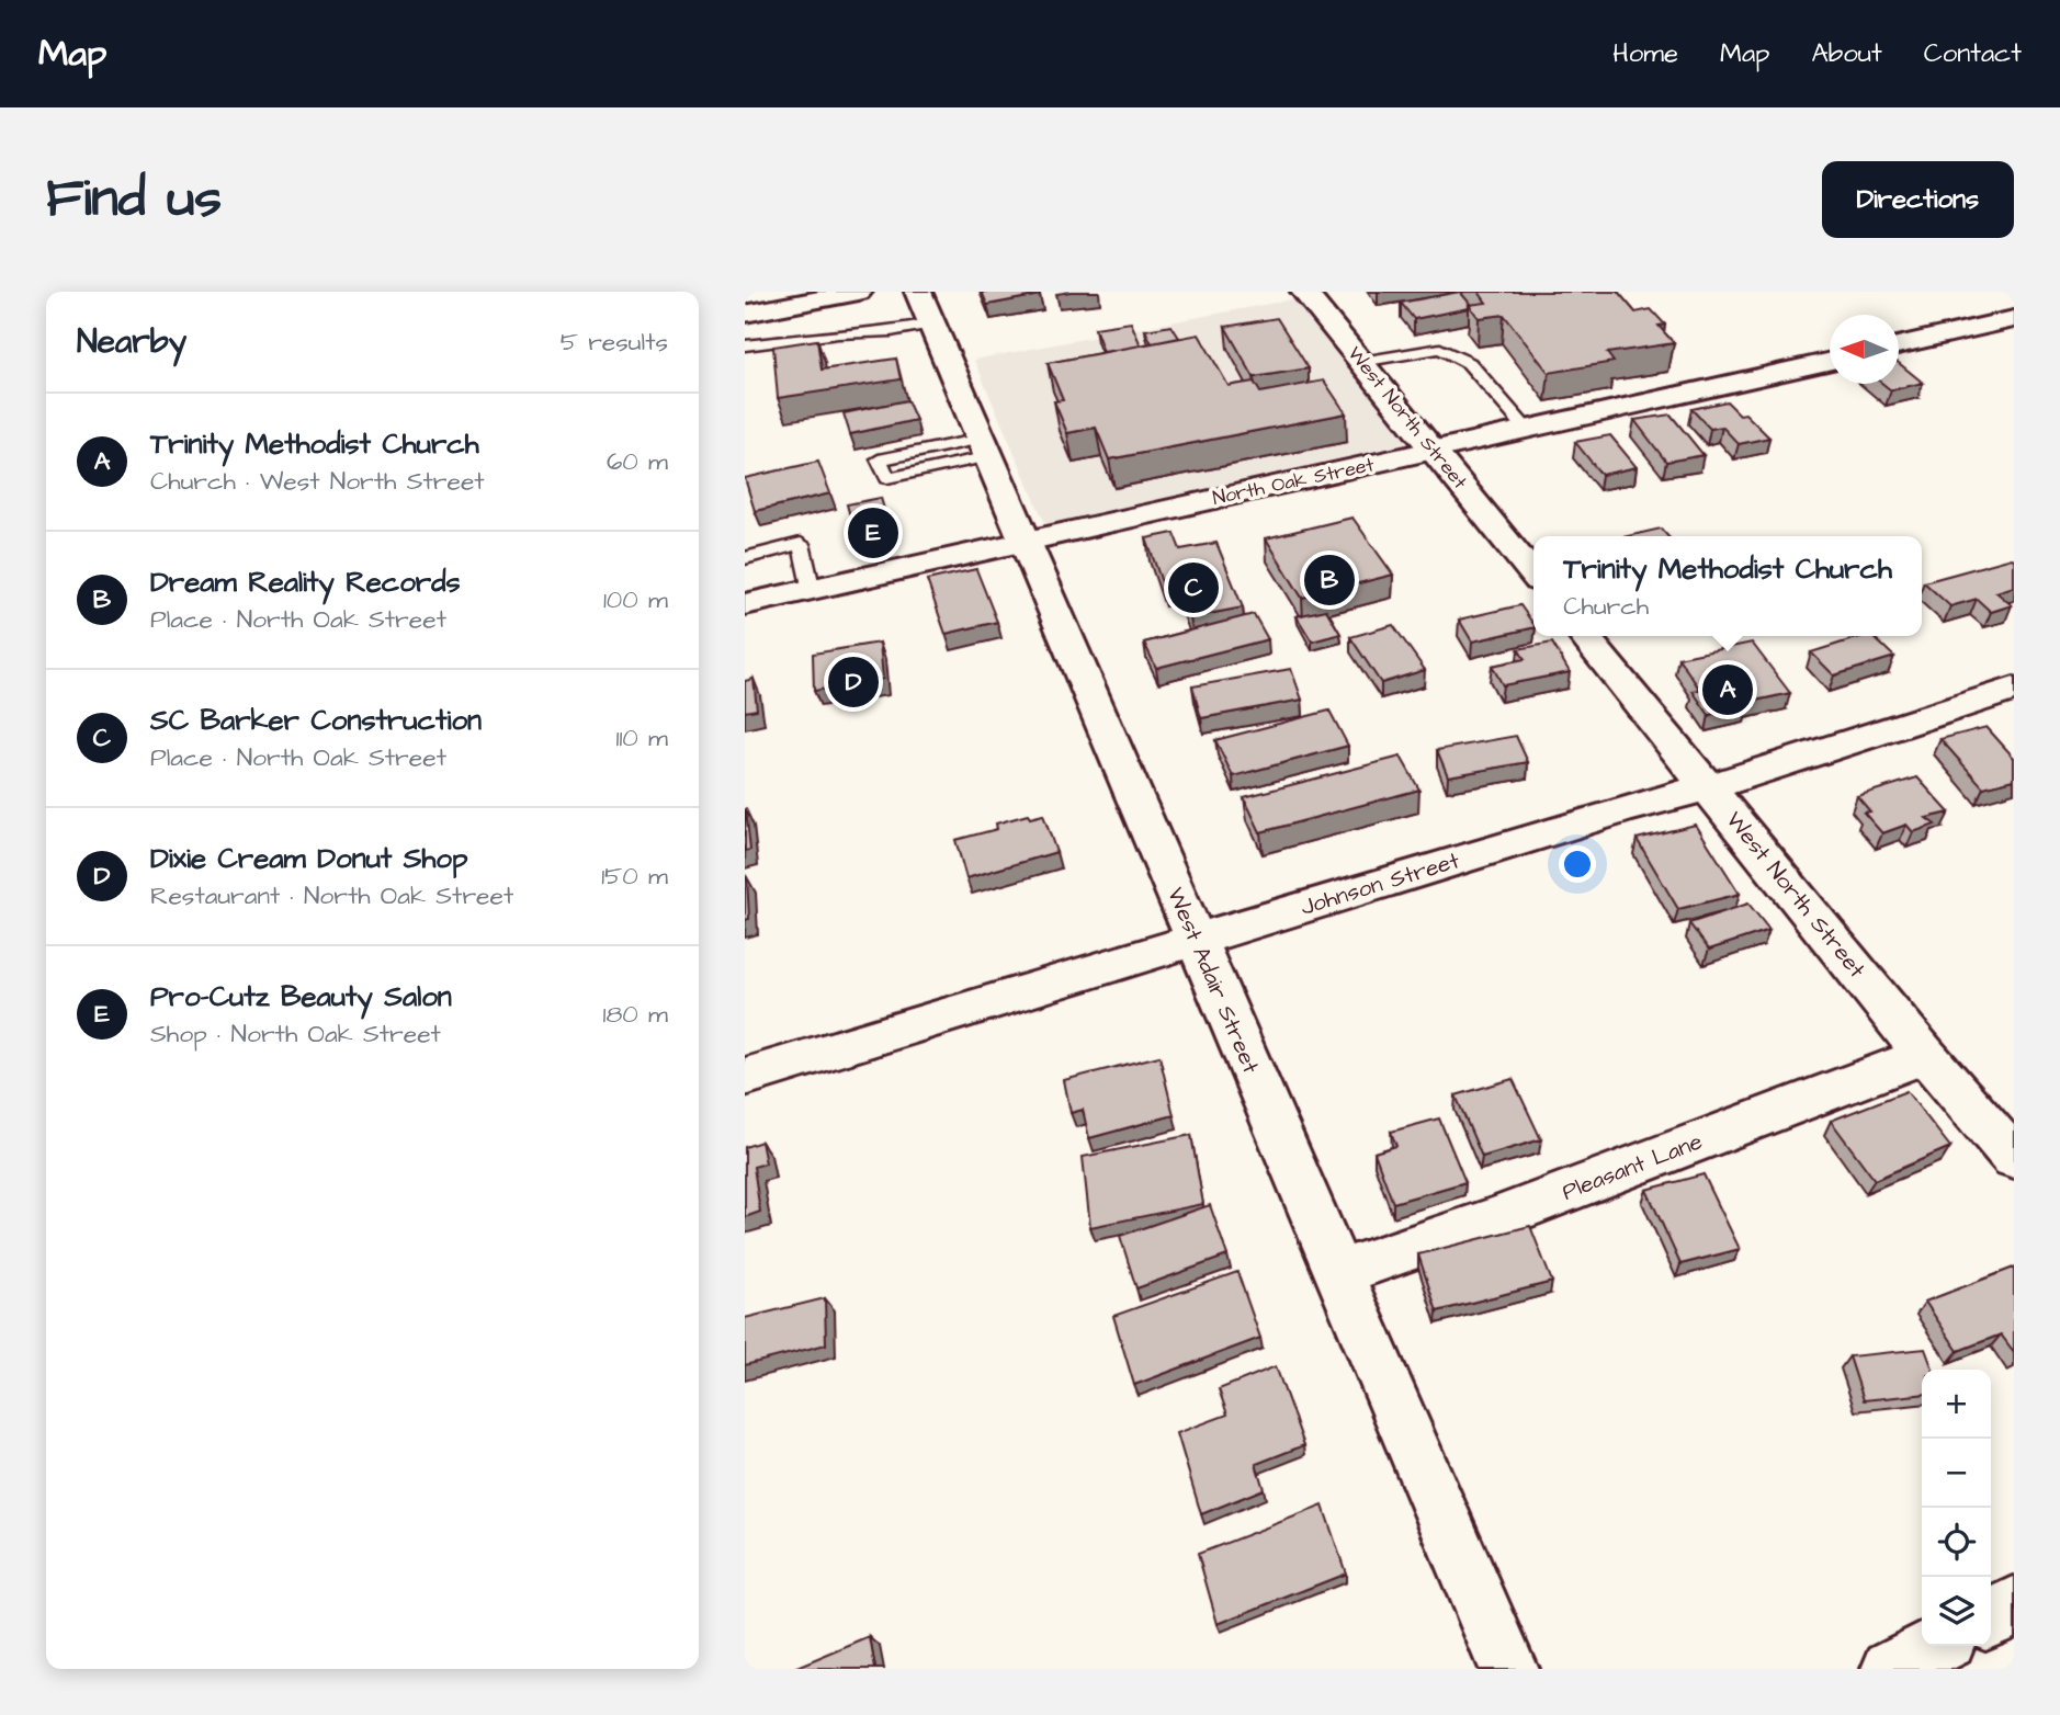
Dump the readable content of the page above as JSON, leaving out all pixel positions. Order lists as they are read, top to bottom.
{
  "streets": {
    "street": [
      "West North Street",
      "North Oak Street",
      "Johnson Street",
      "West Adair Street",
      "Pleasant Lane"
    ]
  },
  "crossings": [
    ["West North Street", "North Oak Street"],
    ["West North Street", "Johnson Street"],
    ["West North Street", "Pleasant Lane"],
    ["North Oak Street", "West Adair Street"],
    ["Johnson Street", "West Adair Street"],
    ["West Adair Street", "Pleasant Lane"]
  ],
  "north": "left",
  "page": {
    "header": "Map",
    "nav": [
      "Home",
      "Map",
      "About",
      "Contact"
    ],
    "buttons": "Directions",
    "title": "Find us",
    "heading": ["Nearby", "5 results"],
    "list": [
      {
        "mark": "A",
        "name": "Trinity Methodist Church",
        "note": "Church · West North Street",
        "value": "60 m"
      },
      {
        "mark": "B",
        "name": "Dream Reality Records",
        "note": "Place · North Oak Street",
        "value": "100 m"
      },
      {
        "mark": "C",
        "name": "SC Barker Construction",
        "note": "Place · North Oak Street",
        "value": "110 m"
      },
      {
        "mark": "D",
        "name": "Dixie Cream Donut Shop",
        "note": "Restaurant · North Oak Street",
        "value": "150 m"
      },
      {
        "mark": "E",
        "name": "Pro-Cutz Beauty Salon",
        "note": "Shop · North Oak Street",
        "value": "180 m"
      }
    ],
    "pins": [
      "E",
      "B",
      "C",
      "D",
      "A"
    ],
    "popup": ["Trinity Methodist Church", "Church"],
    "map_buttons": ["+", "−"]
  }
}
